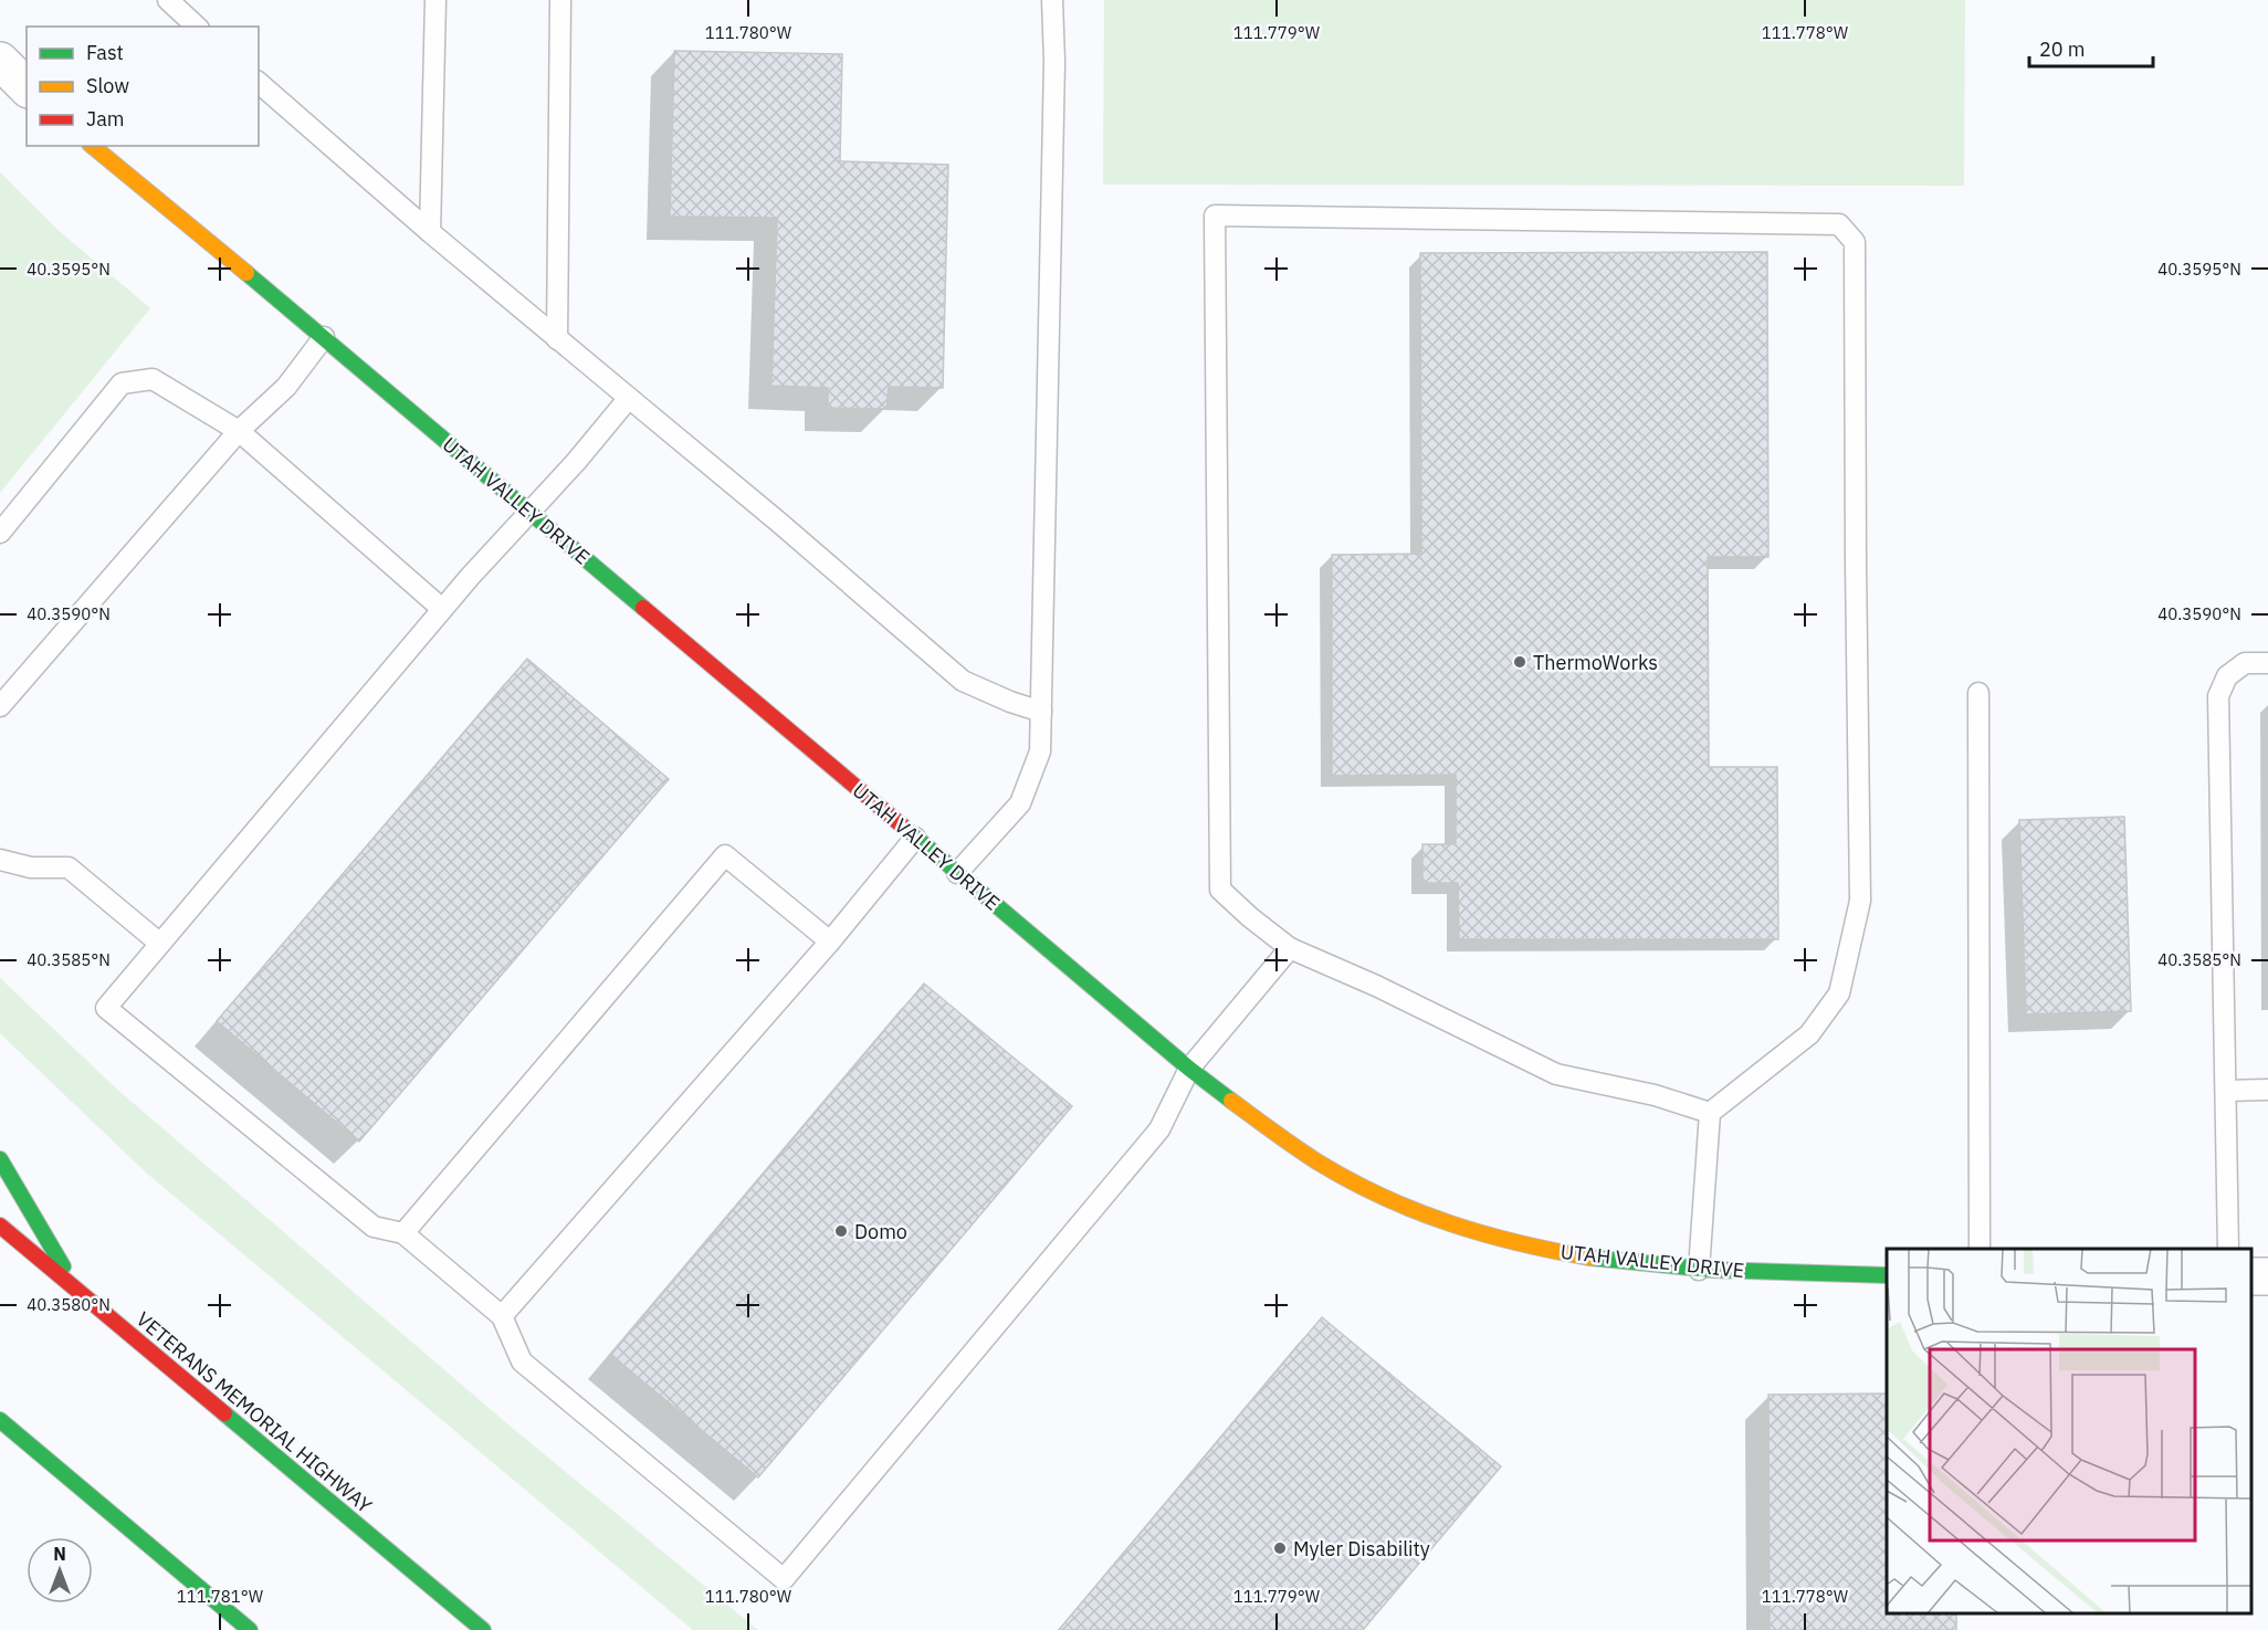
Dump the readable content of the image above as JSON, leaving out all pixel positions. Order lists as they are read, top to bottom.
{
  "streets": {
    "main road": ["UTAH VALLEY DRIVE", "VETERANS MEMORIAL HIGHWAY"]
  },
  "places": ["ThermoWorks", "Domo", "Myler Disability"],
  "legend": ["Fast", "Slow", "Jam"],
  "scale_bar": "20 m",
  "north": "top",
  "coordinates": [
    "111.780°W",
    "111.779°W",
    "111.778°W",
    "40.3595°N",
    "40.3590°N",
    "40.3585°N",
    "40.3580°N",
    "111.781°W"
  ]
}
